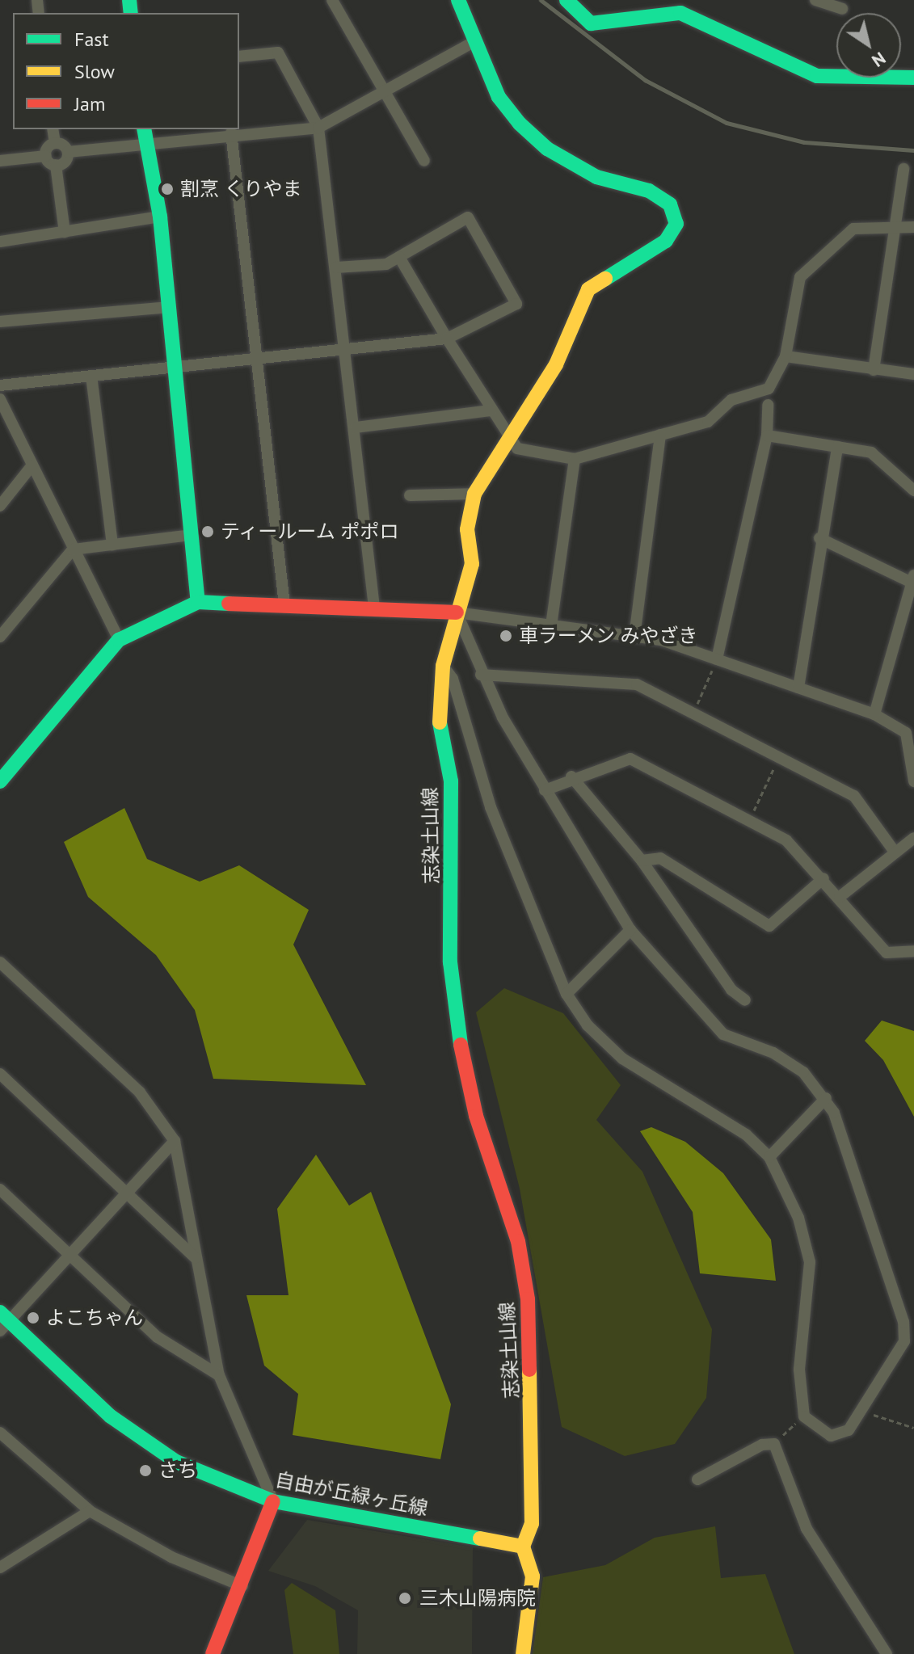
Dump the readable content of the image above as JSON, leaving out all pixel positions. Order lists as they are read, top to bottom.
{
  "streets": {
    "main road": ["志染土山線", "自由が丘緑ヶ丘線"]
  },
  "crossings": [
    ["志染土山線", "自由が丘緑ヶ丘線"]
  ],
  "places": [
    "割烹 くりやま",
    "ティールーム ポポロ",
    "車ラーメン みやざき",
    "よこちゃん",
    "さち",
    "三木山陽病院"
  ],
  "legend": ["Fast", "Slow", "Jam"],
  "north": "bottom right"
}
